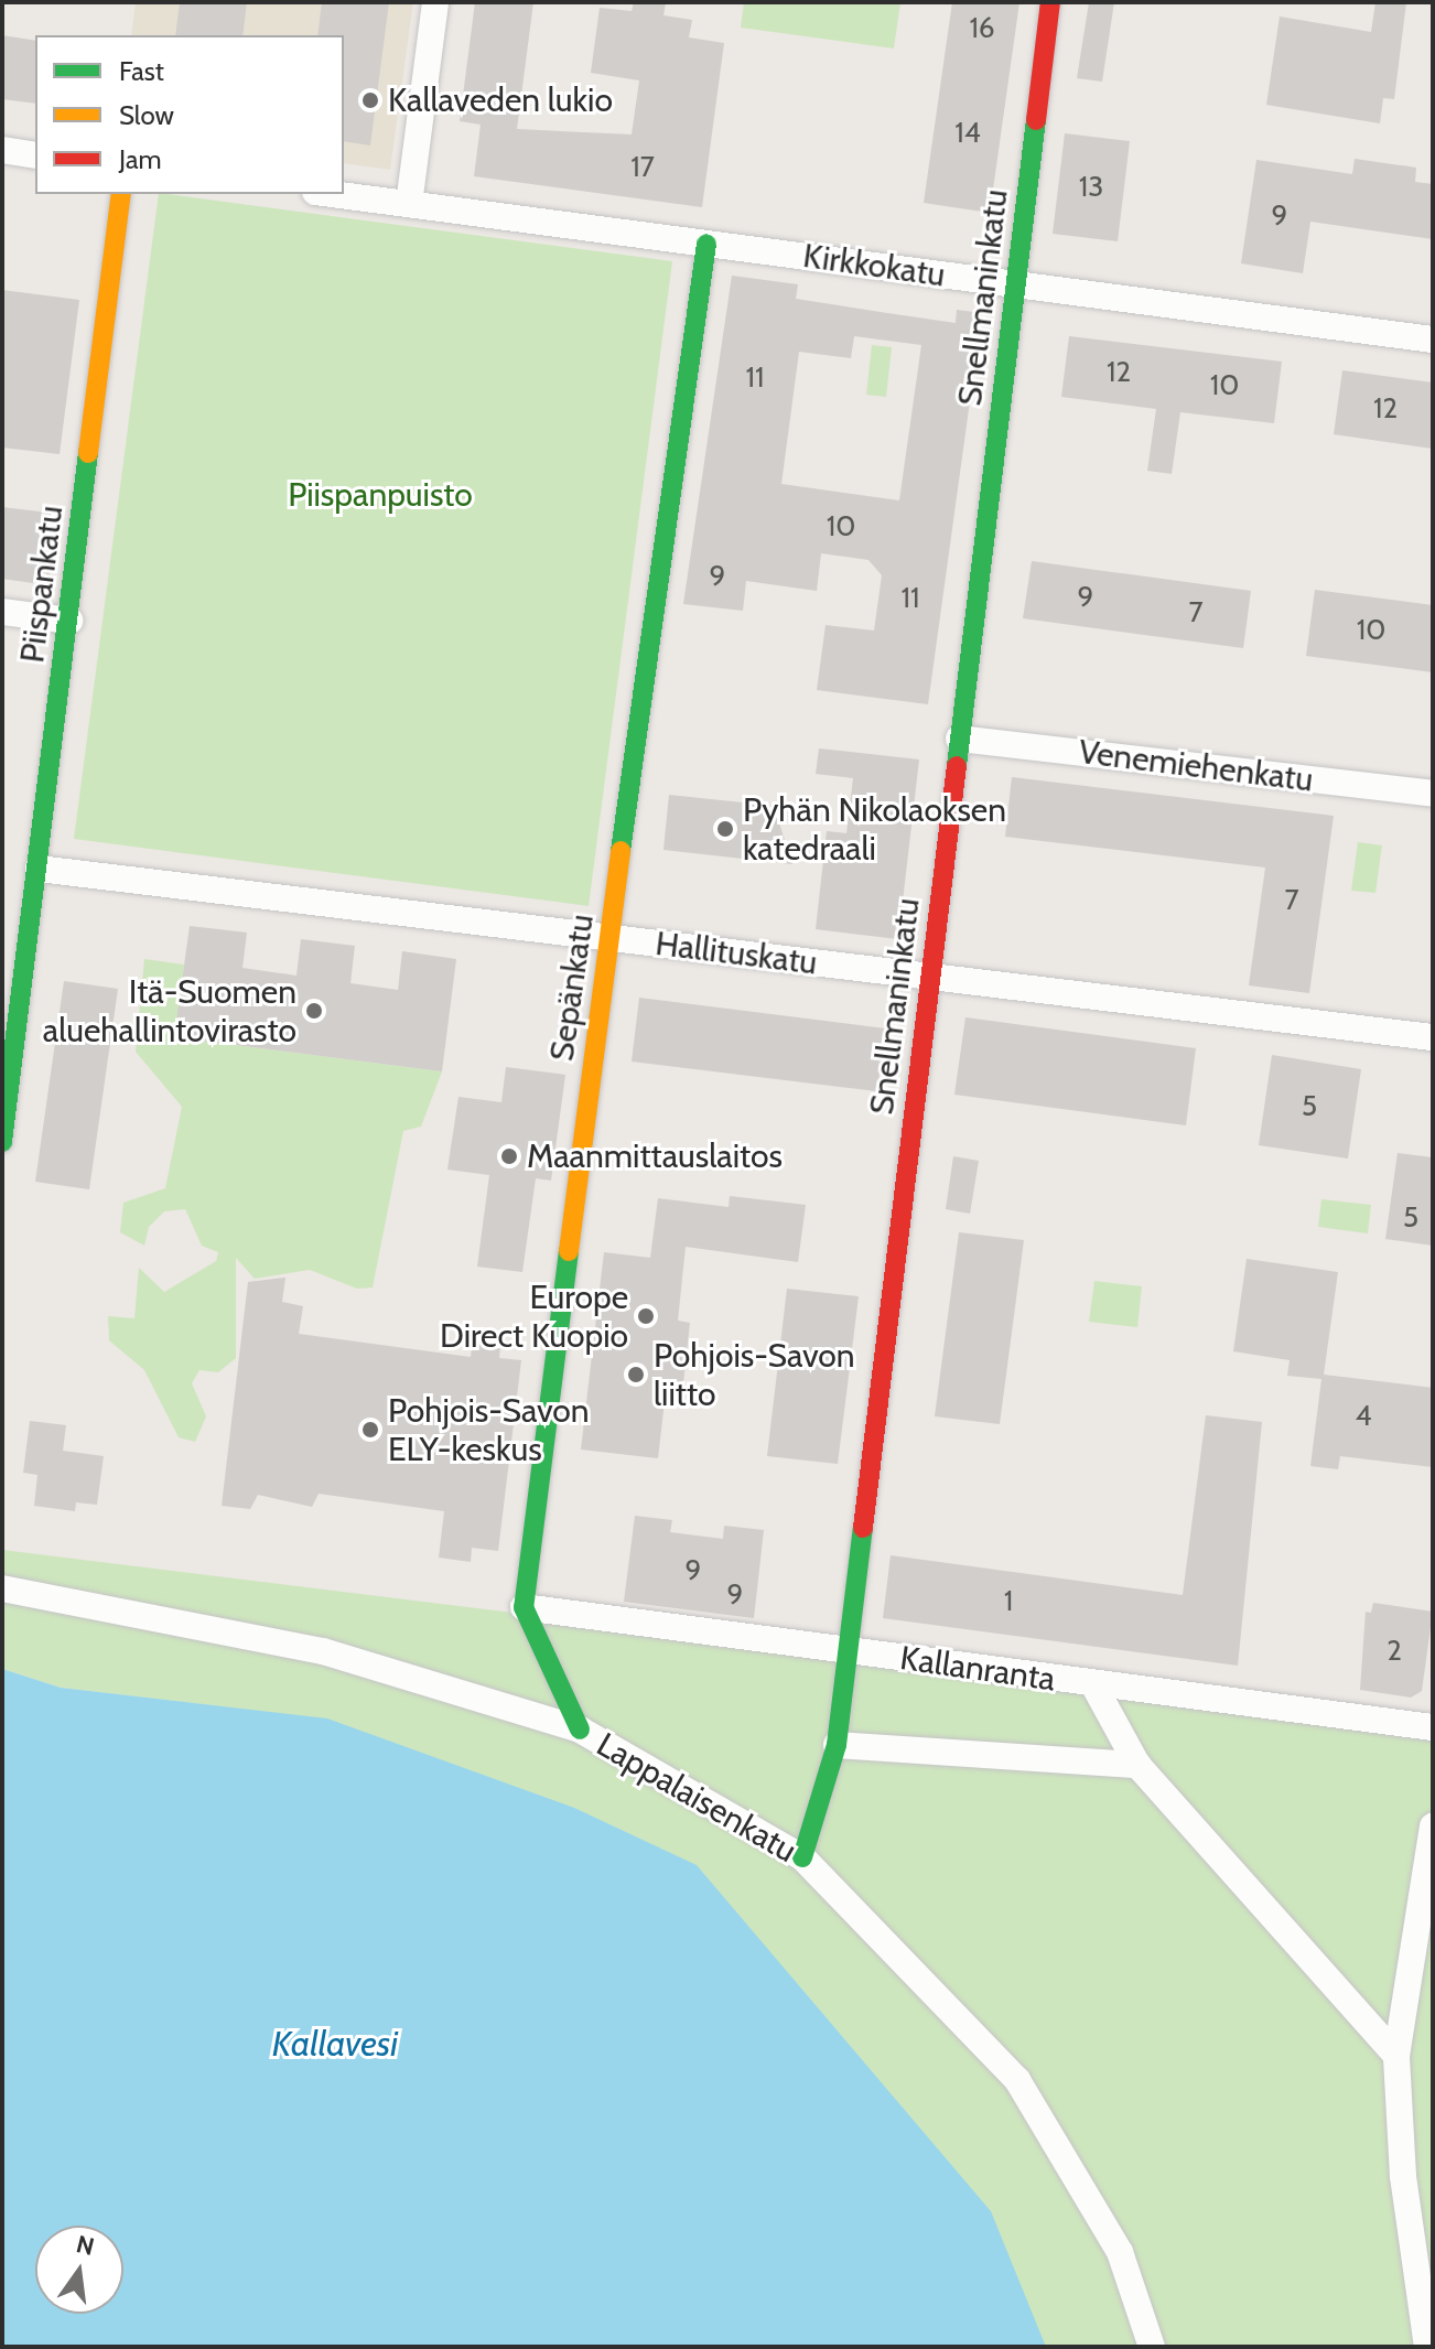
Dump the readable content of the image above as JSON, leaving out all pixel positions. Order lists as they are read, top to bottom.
{
  "streets": {
    "street": [
      "Kirkkokatu",
      "Snellmaninkatu",
      "Piispankatu",
      "Venemiehenkatu",
      "Hallituskatu",
      "Sepänkatu",
      "Kallanranta",
      "Lappalaisenkatu"
    ]
  },
  "crossings": [
    ["Kirkkokatu", "Snellmaninkatu"],
    ["Kirkkokatu", "Sepänkatu"],
    ["Snellmaninkatu", "Venemiehenkatu"],
    ["Snellmaninkatu", "Hallituskatu"],
    ["Snellmaninkatu", "Kallanranta"],
    ["Snellmaninkatu", "Lappalaisenkatu"],
    ["Piispankatu", "Hallituskatu"],
    ["Hallituskatu", "Sepänkatu"],
    ["Sepänkatu", "Kallanranta"]
  ],
  "water": ["Kallavesi"],
  "parks": ["Piispanpuisto"],
  "places": [
    "Kallaveden lukio",
    "Pyhän Nikolaoksen katedraali",
    "Itä-Suomen aluehallintovirasto",
    "Maanmittauslaitos",
    "Europe Direct Kuopio",
    "Pohjois-Savon liitto",
    "Pohjois-Savon ELY-keskus"
  ],
  "house_numbers": [
    "16",
    "14",
    "17",
    "13",
    "9",
    "12",
    "11",
    "10",
    "12",
    "10",
    "9",
    "9",
    "11",
    "7",
    "10",
    "7",
    "5",
    "5",
    "4",
    "9",
    "9",
    "1",
    "2"
  ],
  "legend": ["Fast", "Slow", "Jam"],
  "north": "top"
}
